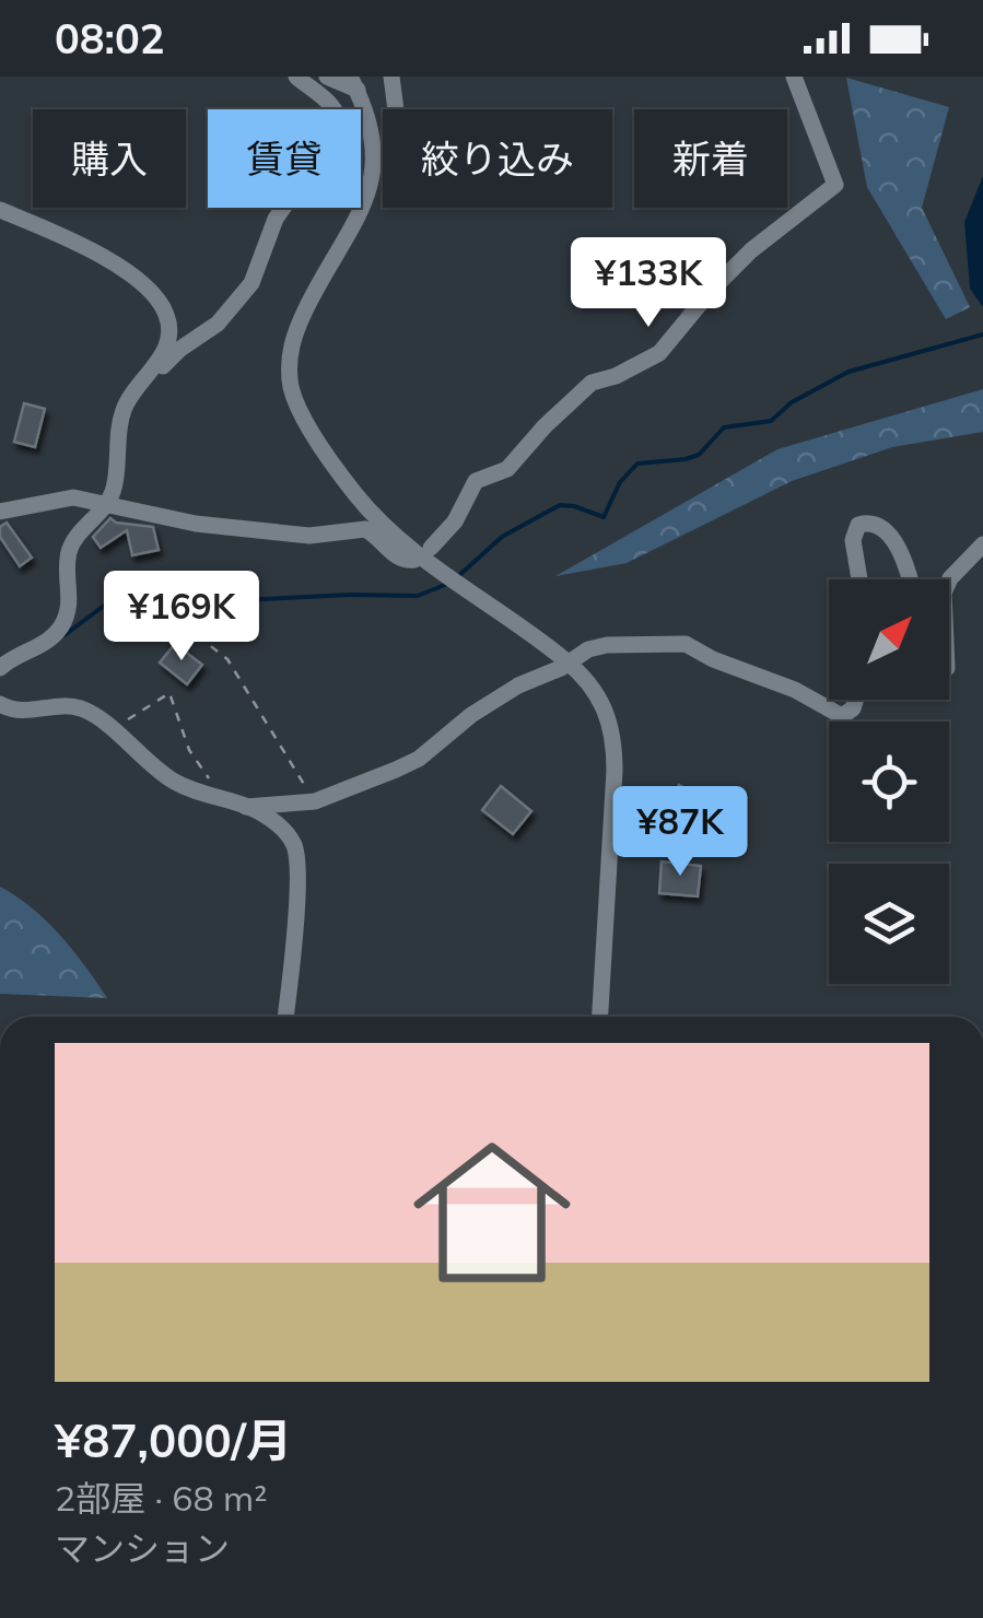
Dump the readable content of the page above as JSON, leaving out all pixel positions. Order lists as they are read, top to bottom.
{
  "north": "top right",
  "page": {
    "status": "08:02",
    "chip": [
      "購入",
      "賃貸",
      "絞り込み",
      "新着"
    ],
    "price": ["¥133K", "¥169K", "¥87K"],
    "list": [
      {
        "name": "¥87,000/月",
        "note": "2部屋 · 68 m² · マンション"
      }
    ]
  }
}
